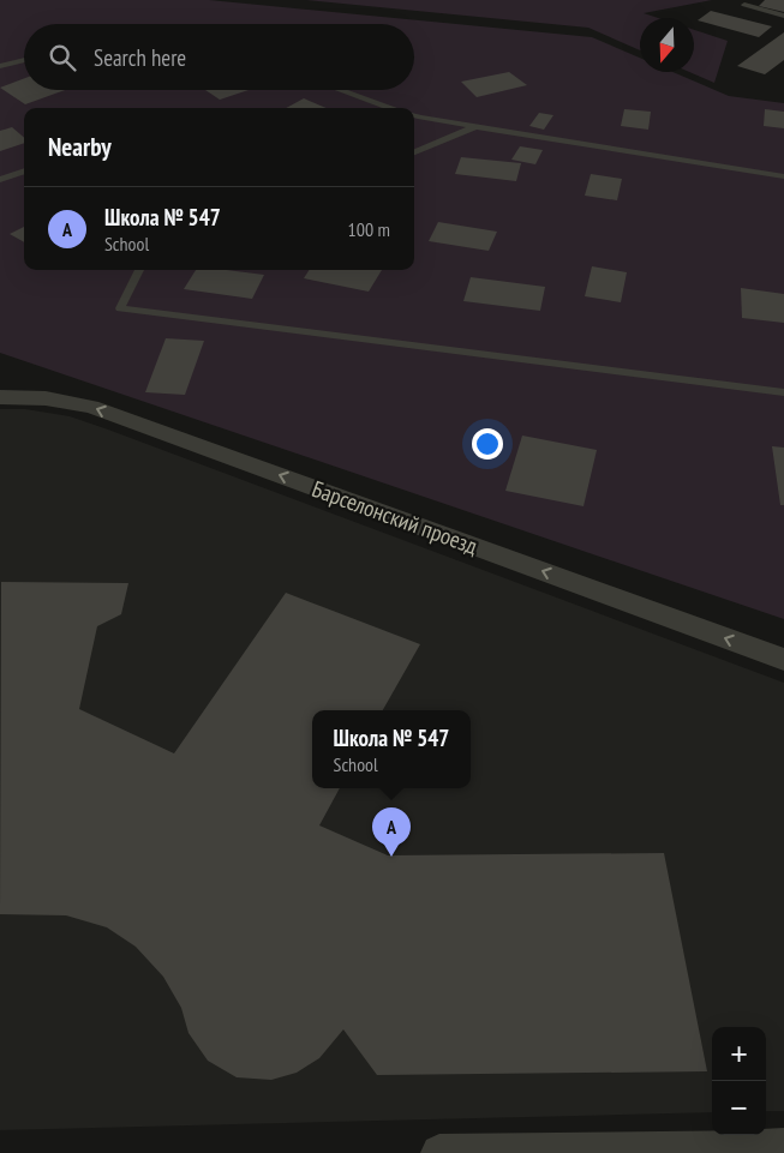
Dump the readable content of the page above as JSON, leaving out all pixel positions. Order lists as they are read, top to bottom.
{
  "streets": {
    "street": ["Барселонский проезд"]
  },
  "one_way": ["Барселонский проезд"],
  "north": "bottom",
  "page": {
    "search": "Search here",
    "heading": "Nearby",
    "list": [
      {
        "mark": "A",
        "name": "Школа № 547",
        "note": "School",
        "value": "100 m"
      }
    ],
    "popup": ["Школа № 547", "School"],
    "pins": "A",
    "map_buttons": ["+", "−"]
  }
}
